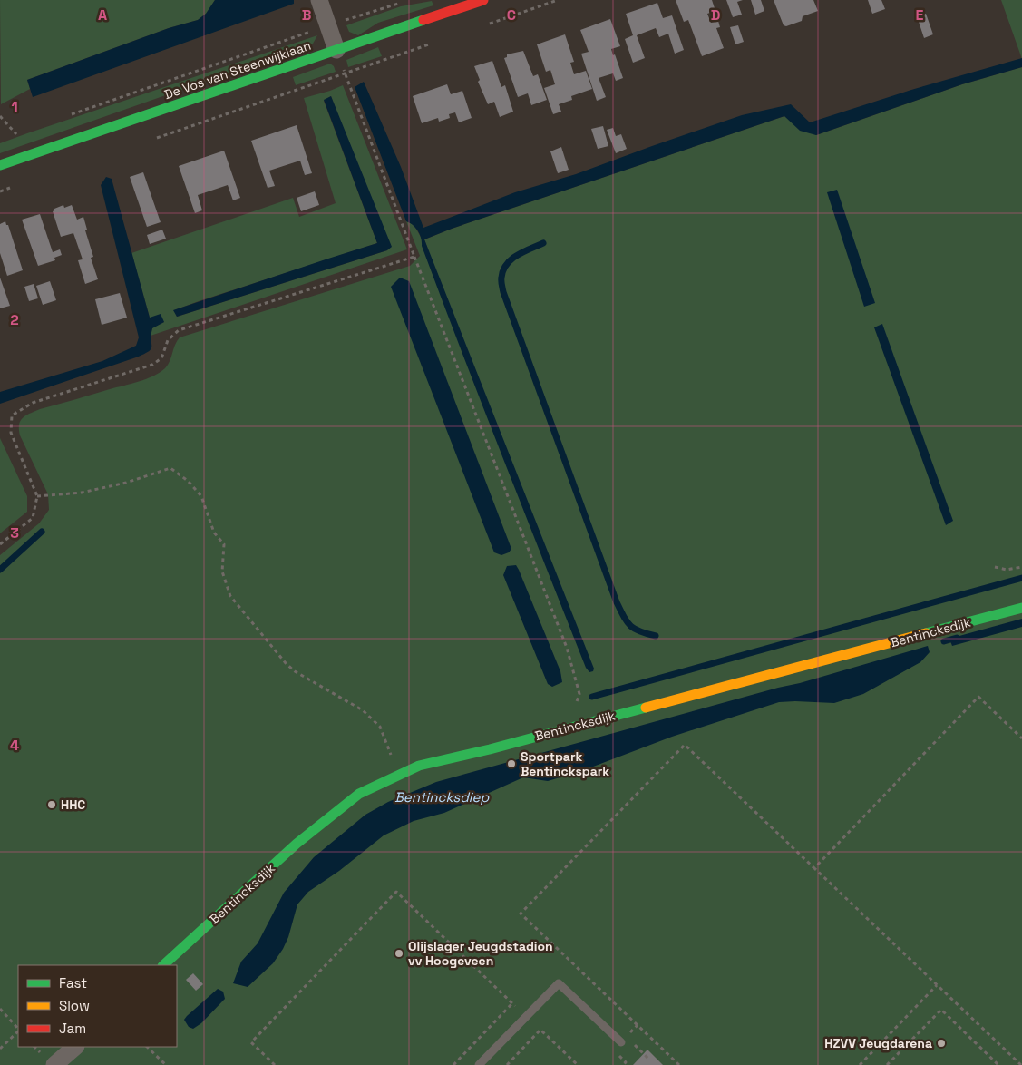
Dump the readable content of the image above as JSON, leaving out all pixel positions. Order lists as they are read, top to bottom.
{
  "streets": {
    "street": ["De Vos van Steenwijklaan", "Bentincksdijk"]
  },
  "water": ["Bentincksdiep"],
  "places": [
    "Sportpark Bentinckspark",
    "HHC",
    "Olijslager Jeugdstadion vv Hoogeveen",
    "HZVV Jeugdarena"
  ],
  "legend": ["Fast", "Slow", "Jam"],
  "grid": {
    "columns": [
      "A",
      "B",
      "C",
      "D",
      "E"
    ],
    "rows": [
      "1",
      "2",
      "3",
      "4"
    ]
  }
}
